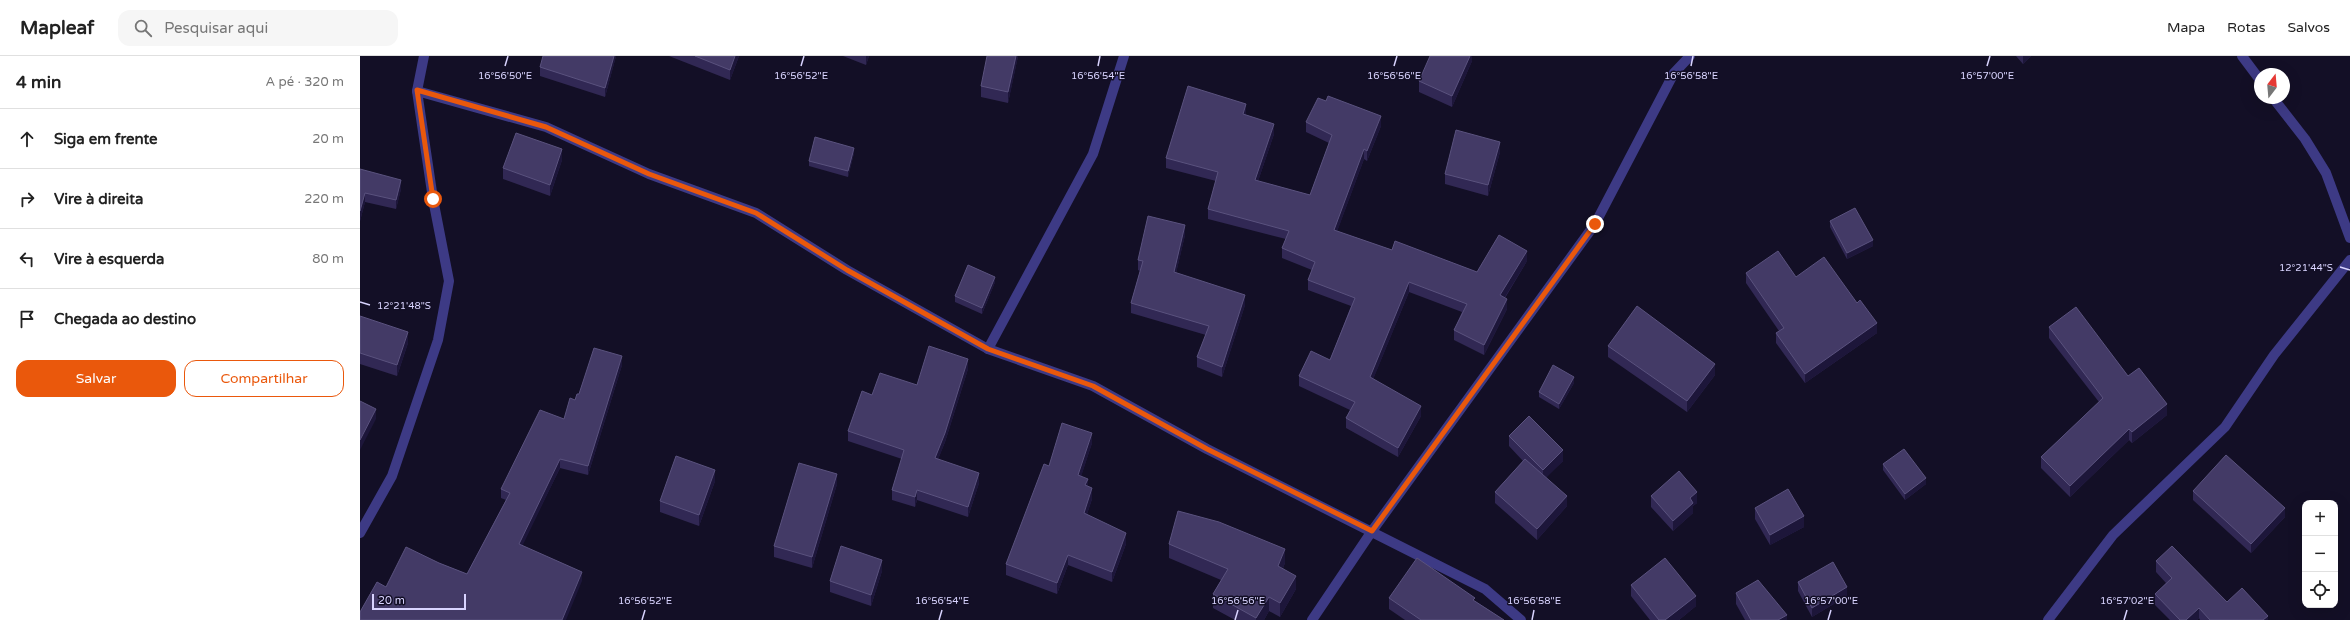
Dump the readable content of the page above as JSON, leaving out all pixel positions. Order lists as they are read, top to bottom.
{
  "scale_bar": "20 m",
  "north": "top",
  "page": {
    "header": "Mapleaf",
    "search": "Pesquisar aqui",
    "nav": ["Mapa", "Rotas", "Salvos"],
    "heading": ["4 min", "A pé · 320 m"],
    "list": [
      ["Siga em frente", "20 m"],
      ["Vire à direita", "220 m"],
      ["Vire à esquerda", "80 m"],
      "Chegada ao destino"
    ],
    "buttons": ["Salvar", "Compartilhar"],
    "map_buttons": ["+", "−"],
    "scale": "20 m"
  },
  "coordinates": [
    "16°56'50\"E",
    "16°56'52\"E",
    "16°56'54\"E",
    "16°56'56\"E",
    "16°56'58\"E",
    "16°57'00\"E",
    "12°21'44\"S",
    "12°21'48\"S",
    "16°57'02\"E"
  ]
}
